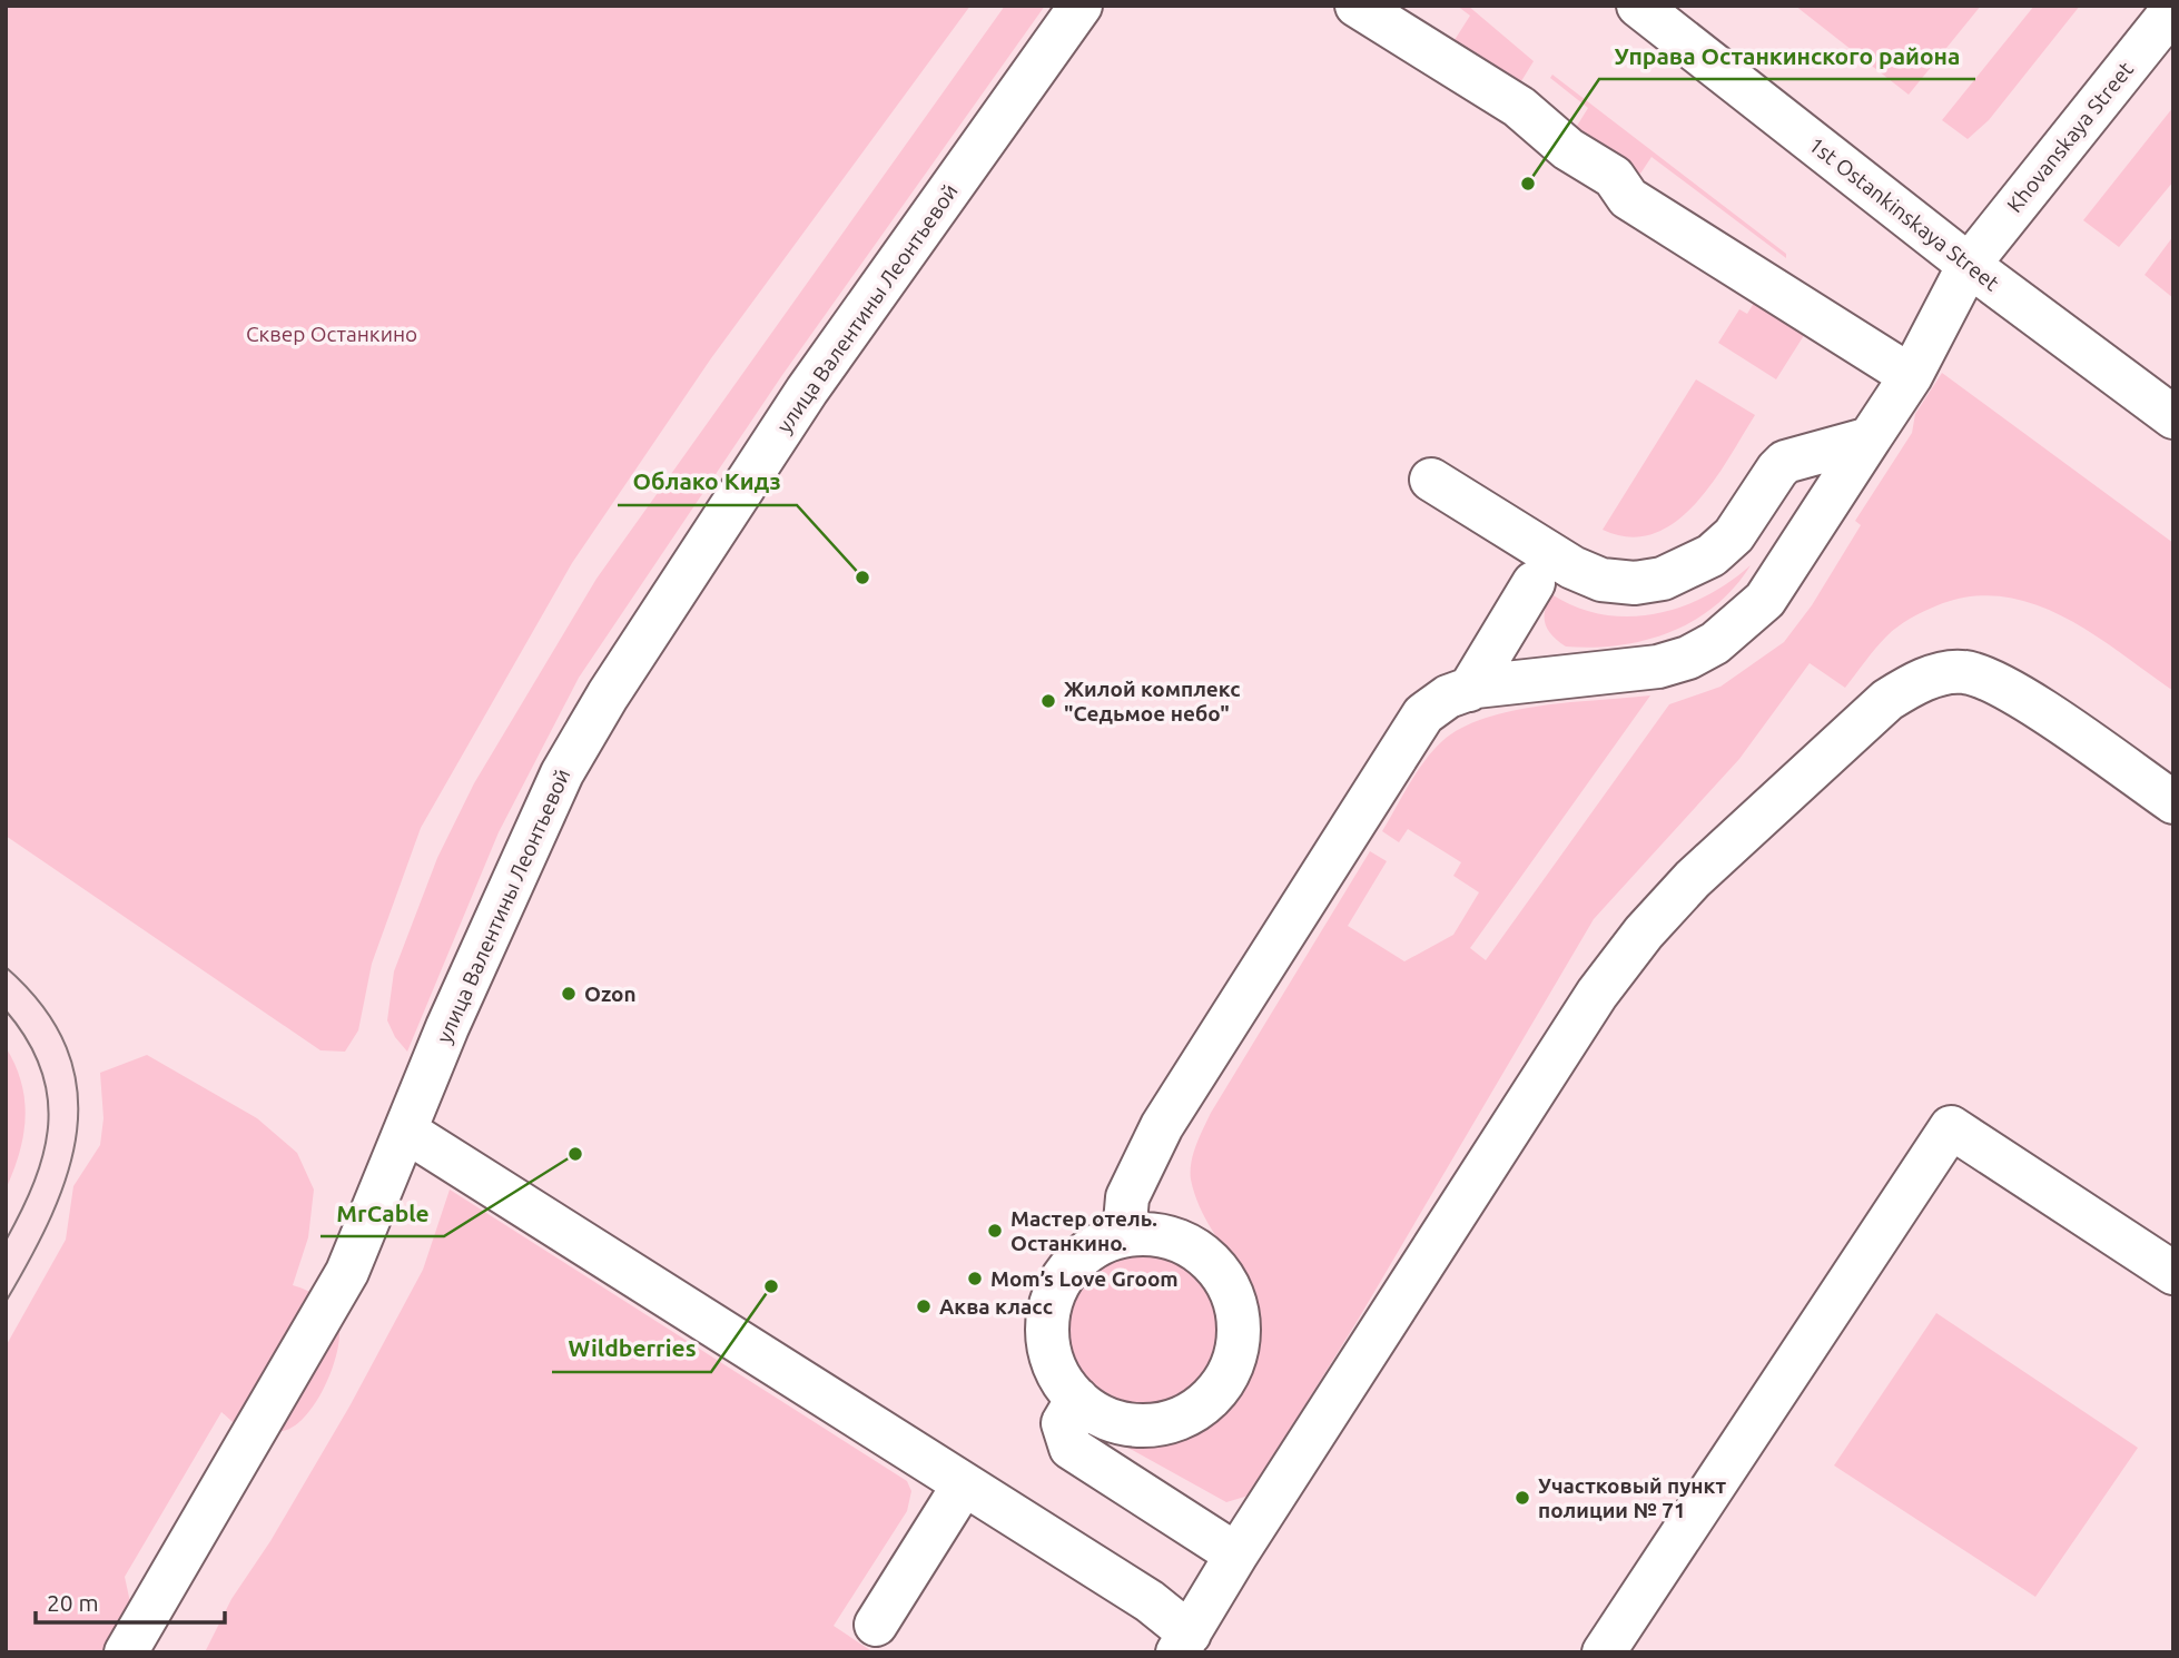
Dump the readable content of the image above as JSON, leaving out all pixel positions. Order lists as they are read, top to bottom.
{
  "streets": {
    "street": ["Khovanskaya Street", "1st Ostankinskaya Street", "улица Валентины Леонтьевой"]
  },
  "crossings": [
    ["Khovanskaya Street", "1st Ostankinskaya Street"]
  ],
  "parks": ["Сквер Останкино"],
  "places": [
    "Управа Останкинского района",
    "Облако Кидз",
    "Жилой комплекс \"Седьмое небо\"",
    "Ozon",
    "MrCable",
    "Мастер отель. Останкино.",
    "Mom’s Love Groom",
    "Wildberries",
    "Аква класс",
    "Участковый пункт полиции № 71"
  ],
  "scale_bar": "20 m"
}
